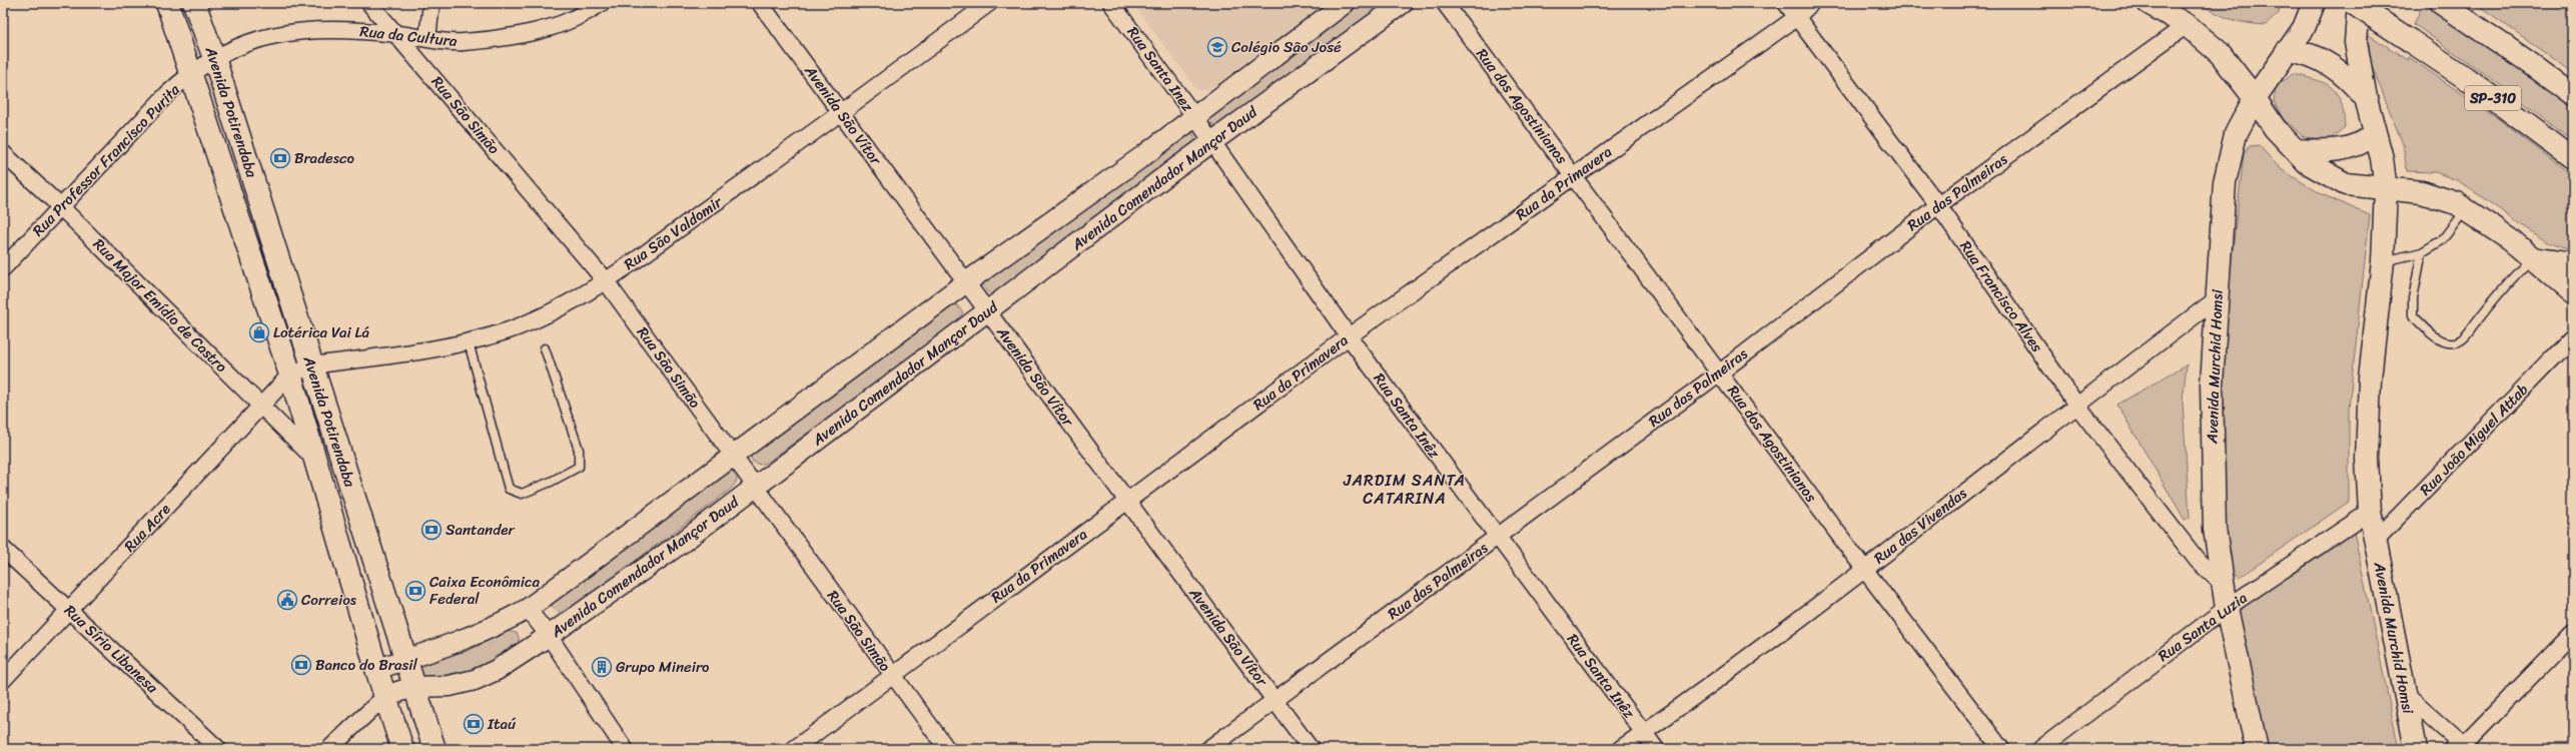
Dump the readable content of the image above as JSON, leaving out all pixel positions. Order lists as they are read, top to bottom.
{
  "streets": {
    "main road": ["SP-310", "Avenida Potirendaba", "Avenida Murchid Homsi"],
    "street": [
      "Rua da Cultura",
      "Rua Santa Inez",
      "Rua dos Agostinianos",
      "Rua São Simão",
      "Avenida São Vítor",
      "Rua Professor Francisco Purita",
      "Avenida Comendador Mançor Daud",
      "Rua da Primavera",
      "Rua das Palmeiras",
      "Rua São Valdomir",
      "Rua Francisco Alves",
      "Rua Major Emídio de Castro",
      "Rua Santa Inêz",
      "Rua João Miguel Attab",
      "Rua das Vivendas",
      "Rua Acre",
      "Rua Santa Luzia",
      "Rua Sírio Libanesa"
    ]
  },
  "crossings": [
    ["Rua da Cultura", "Avenida Potirendaba"],
    ["Rua da Cultura", "Rua São Simão"],
    ["Rua da Cultura", "Rua Professor Francisco Purita"],
    ["Rua Santa Inez", "Avenida Comendador Mançor Daud"],
    ["Rua Santa Inez", "Rua Santa Inêz"],
    ["Rua dos Agostinianos", "Rua da Primavera"],
    ["Rua dos Agostinianos", "Rua das Palmeiras"],
    ["Rua dos Agostinianos", "Rua das Vivendas"],
    ["Avenida Potirendaba", "Rua Professor Francisco Purita"],
    ["Avenida Potirendaba", "Avenida Comendador Mançor Daud"],
    ["Avenida Potirendaba", "Rua São Valdomir"],
    ["Avenida Potirendaba", "Rua Major Emídio de Castro"],
    ["Avenida Potirendaba", "Rua Acre"],
    ["Rua São Simão", "Avenida Comendador Mançor Daud"],
    ["Rua São Simão", "Rua da Primavera"],
    ["Rua São Simão", "Rua São Valdomir"],
    ["Avenida São Vítor", "Avenida Comendador Mançor Daud"],
    ["Avenida São Vítor", "Rua da Primavera"],
    ["Avenida São Vítor", "Rua das Palmeiras"],
    ["Avenida São Vítor", "Rua São Valdomir"],
    ["Rua Professor Francisco Purita", "Rua Major Emídio de Castro"],
    ["Avenida Comendador Mançor Daud", "Rua Santa Inêz"],
    ["Rua da Primavera", "Rua Francisco Alves"],
    ["Rua da Primavera", "Rua Santa Inêz"],
    ["Rua das Palmeiras", "Rua Francisco Alves"],
    ["Rua das Palmeiras", "Rua Santa Inêz"],
    ["Rua São Valdomir", "Rua Acre"],
    ["Rua Francisco Alves", "Avenida Murchid Homsi"],
    ["Rua Francisco Alves", "Rua das Vivendas"],
    ["Rua Major Emídio de Castro", "Rua Acre"],
    ["Avenida Murchid Homsi", "Rua João Miguel Attab"],
    ["Avenida Murchid Homsi", "Rua das Vivendas"],
    ["Avenida Murchid Homsi", "Rua Santa Luzia"],
    ["Rua Santa Inêz", "Rua das Vivendas"],
    ["Rua Acre", "Rua Sírio Libanesa"]
  ],
  "districts": ["JARDIM SANTA CATARINA"],
  "places": {
    "school or university": ["Colégio São José"],
    "bank": [
      "Bradesco",
      "Santander",
      "Caixa Econômica Federal",
      "Banco do Brasil",
      "Itaú"
    ],
    "shop": ["Lotérica Vai Lá"],
    "public building": ["Correios"],
    "building": ["Grupo Mineiro"]
  }
}
